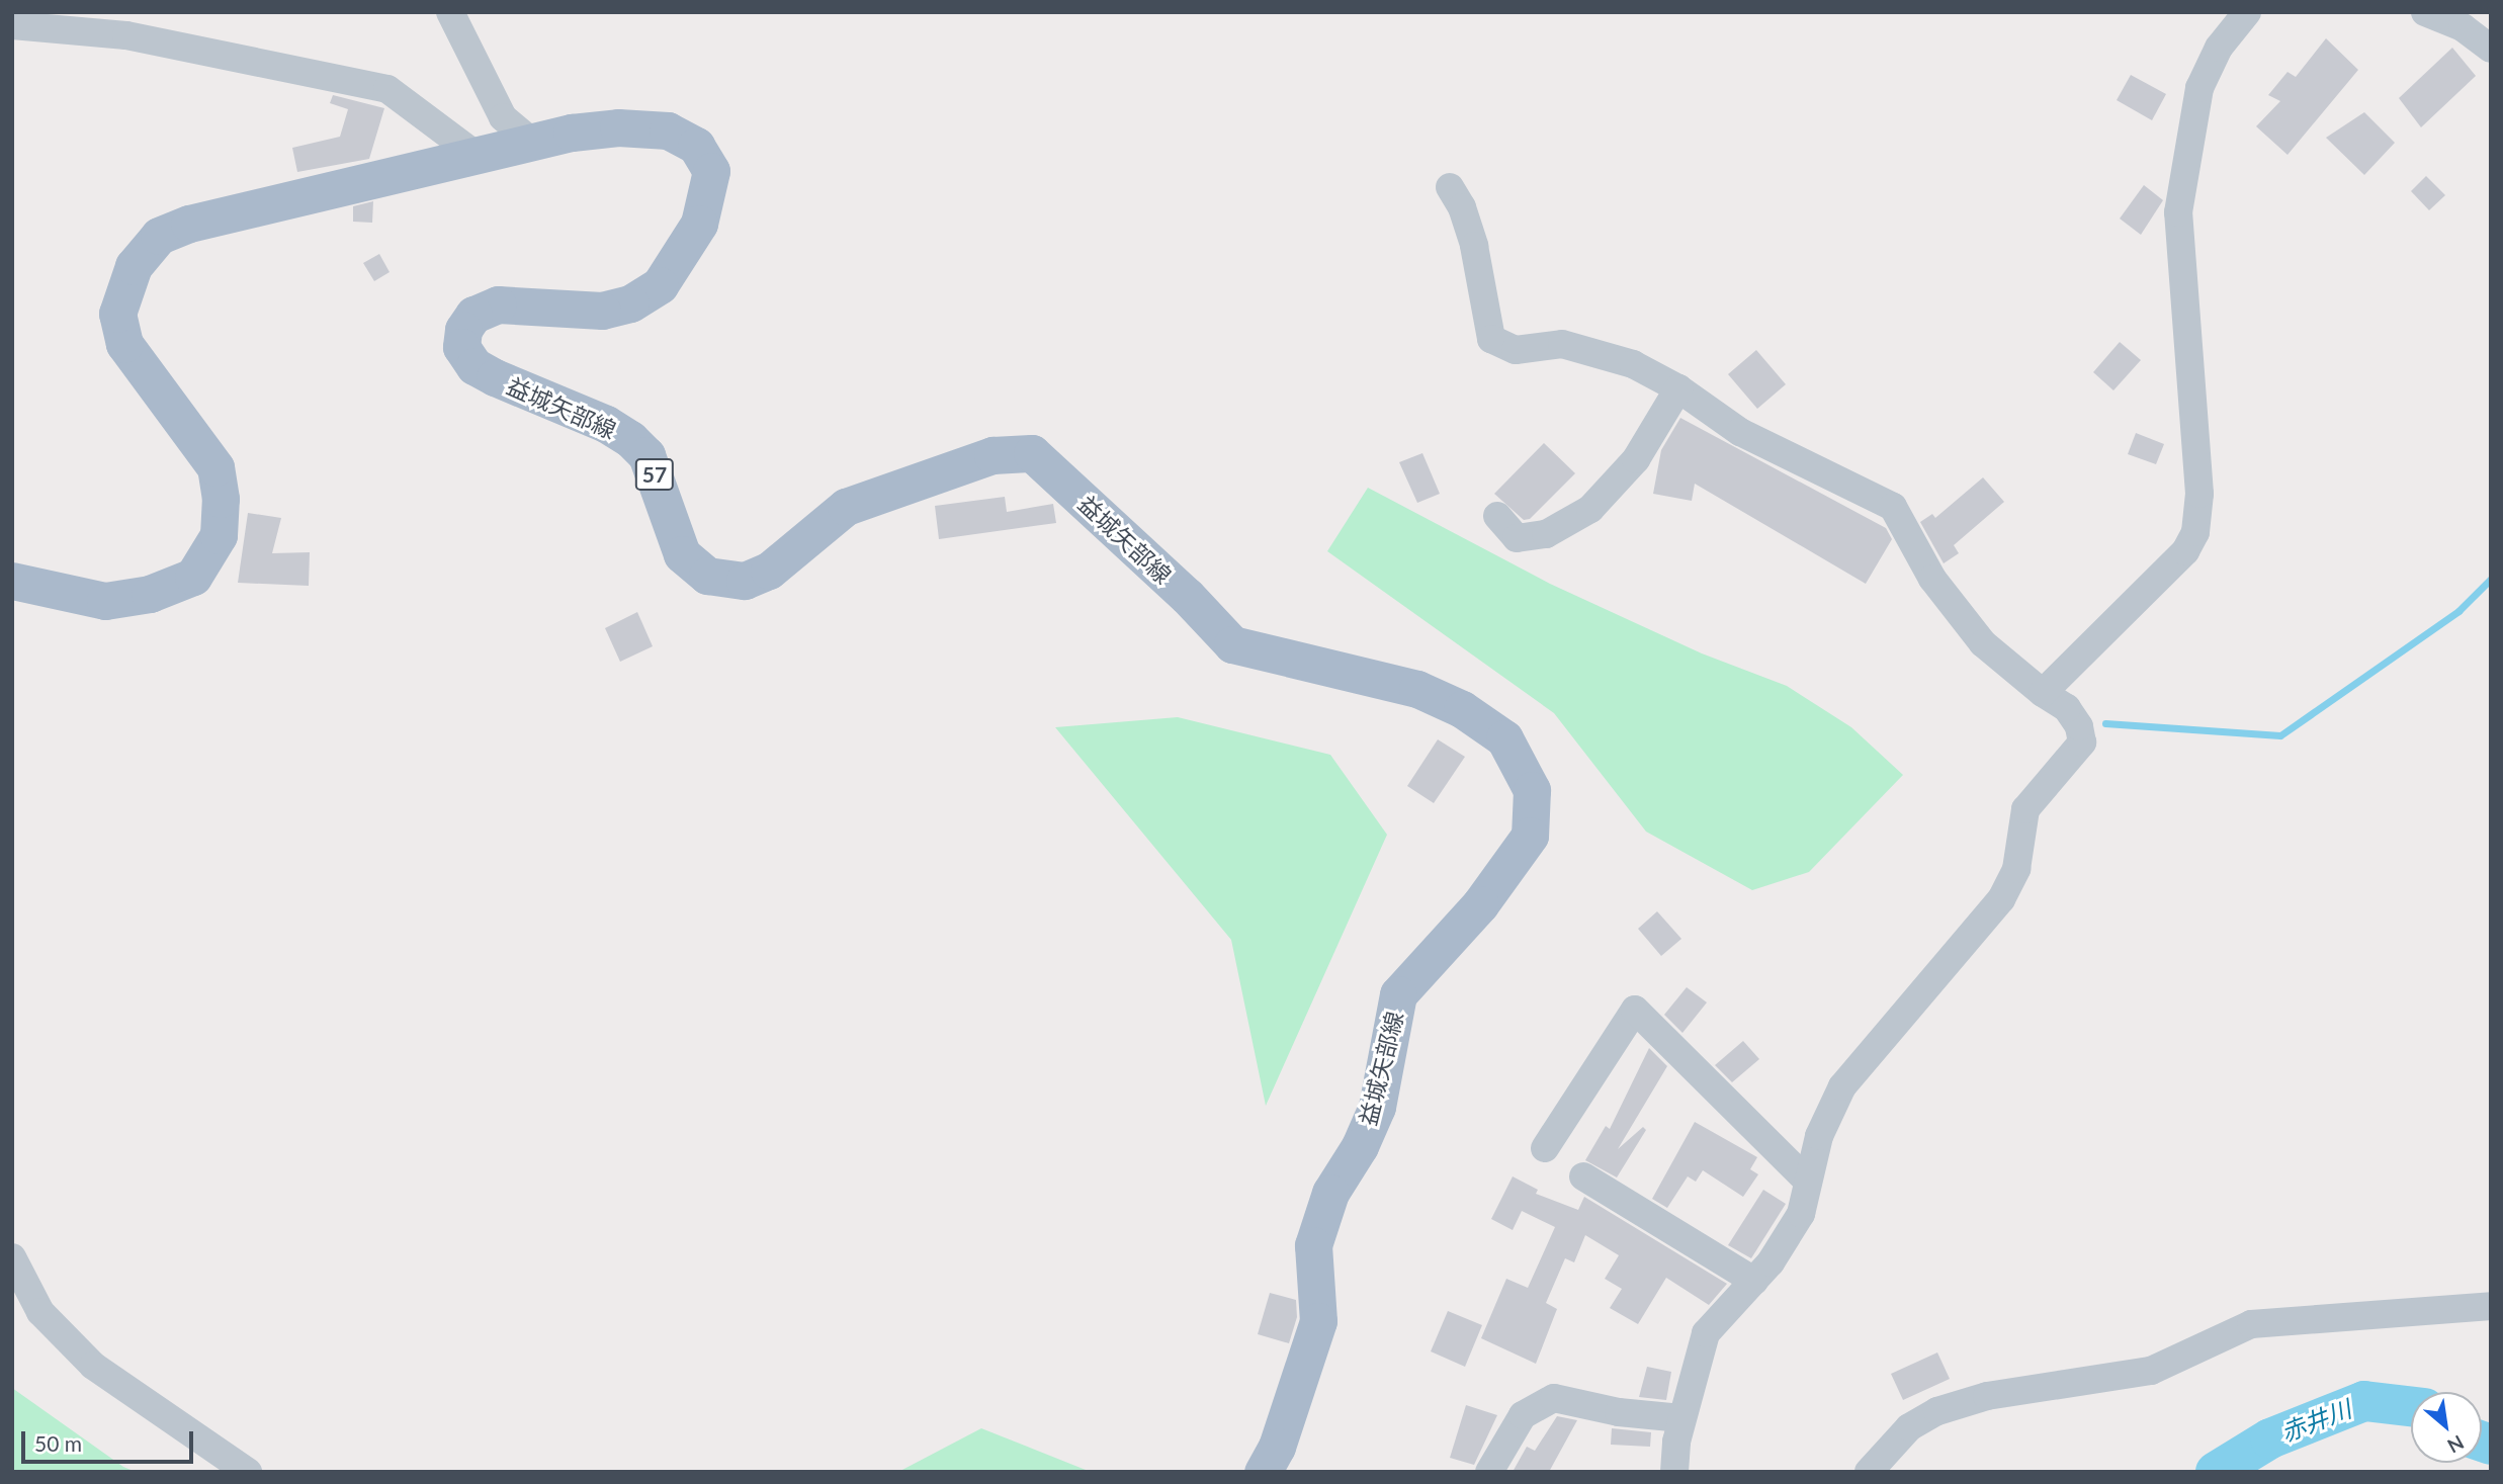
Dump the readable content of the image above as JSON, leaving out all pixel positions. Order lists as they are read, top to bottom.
{
  "streets": {
    "main road": ["益城矢部線", "57"]
  },
  "water": ["赤井川"],
  "scale_bar": "50 m",
  "north": "bottom right"
}
